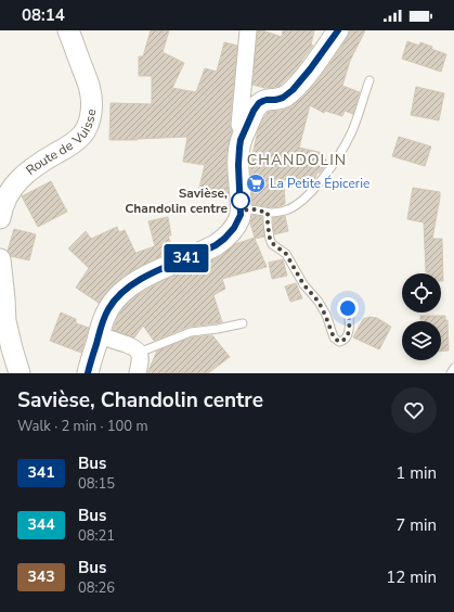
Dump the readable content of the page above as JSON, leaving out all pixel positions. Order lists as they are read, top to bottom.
{
  "streets": {
    "street": ["Route de Vuisse"]
  },
  "districts": ["CHANDOLIN"],
  "places": {
    "supermarket": ["La Petite Épicerie"],
    "other": ["Savièse, Chandolin centre"]
  },
  "lines": ["bus line 341"],
  "page": {
    "status": "08:14",
    "on_map": "341",
    "heading": ["Savièse, Chandolin centre", "Walk · 2 min · 100 m"],
    "list": [
      {
        "mark": "341",
        "name": "Bus",
        "note": "08:15",
        "value": "1 min"
      },
      {
        "mark": "344",
        "name": "Bus",
        "note": "08:21",
        "value": "7 min"
      },
      {
        "mark": "343",
        "name": "Bus",
        "note": "08:26",
        "value": "12 min"
      }
    ]
  }
}
